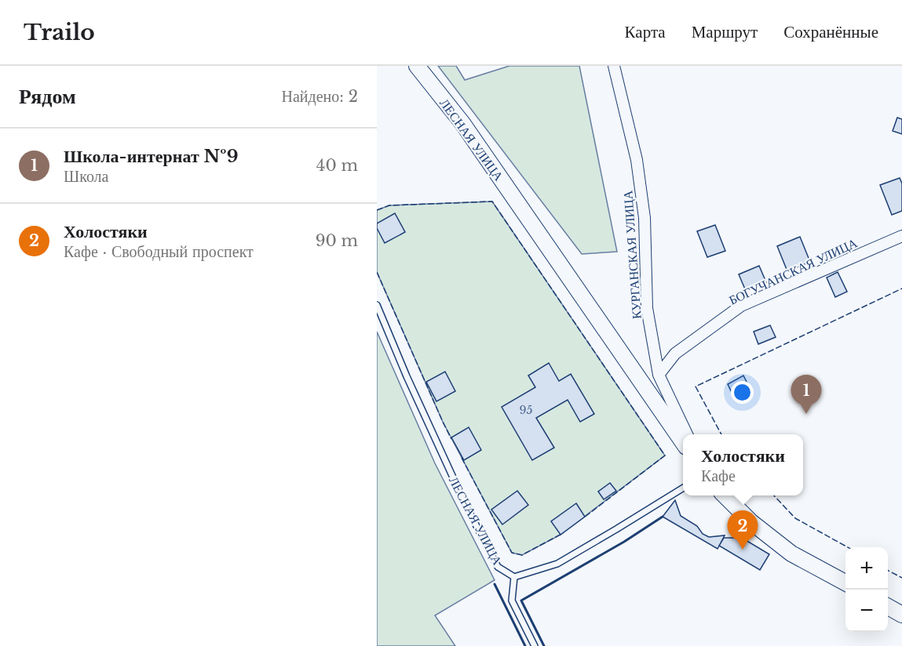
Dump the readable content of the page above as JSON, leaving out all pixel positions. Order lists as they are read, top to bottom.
{
  "streets": {
    "main road": ["ЛЕСНАЯ УЛИЦА"],
    "street": ["КУРГАНСКАЯ УЛИЦА", "БОГУЧАНСКАЯ УЛИЦА"]
  },
  "crossings": [
    ["КУРГАНСКАЯ УЛИЦА", "БОГУЧАНСКАЯ УЛИЦА"]
  ],
  "house_numbers": ["95"],
  "page": {
    "header": "Trailo",
    "nav": ["Карта", "Маршрут", "Сохранённые"],
    "heading": ["Рядом", "Найдено: 2"],
    "list": [
      {
        "mark": "1",
        "name": "Школа-интернат №9",
        "note": "Школа",
        "value": "40 m"
      },
      {
        "mark": "2",
        "name": "Холостяки",
        "note": "Кафе · Свободный проспект",
        "value": "90 m"
      }
    ],
    "pins": ["1", "2"],
    "popup": ["Холостяки", "Кафе"],
    "map_buttons": ["+", "−"]
  }
}
